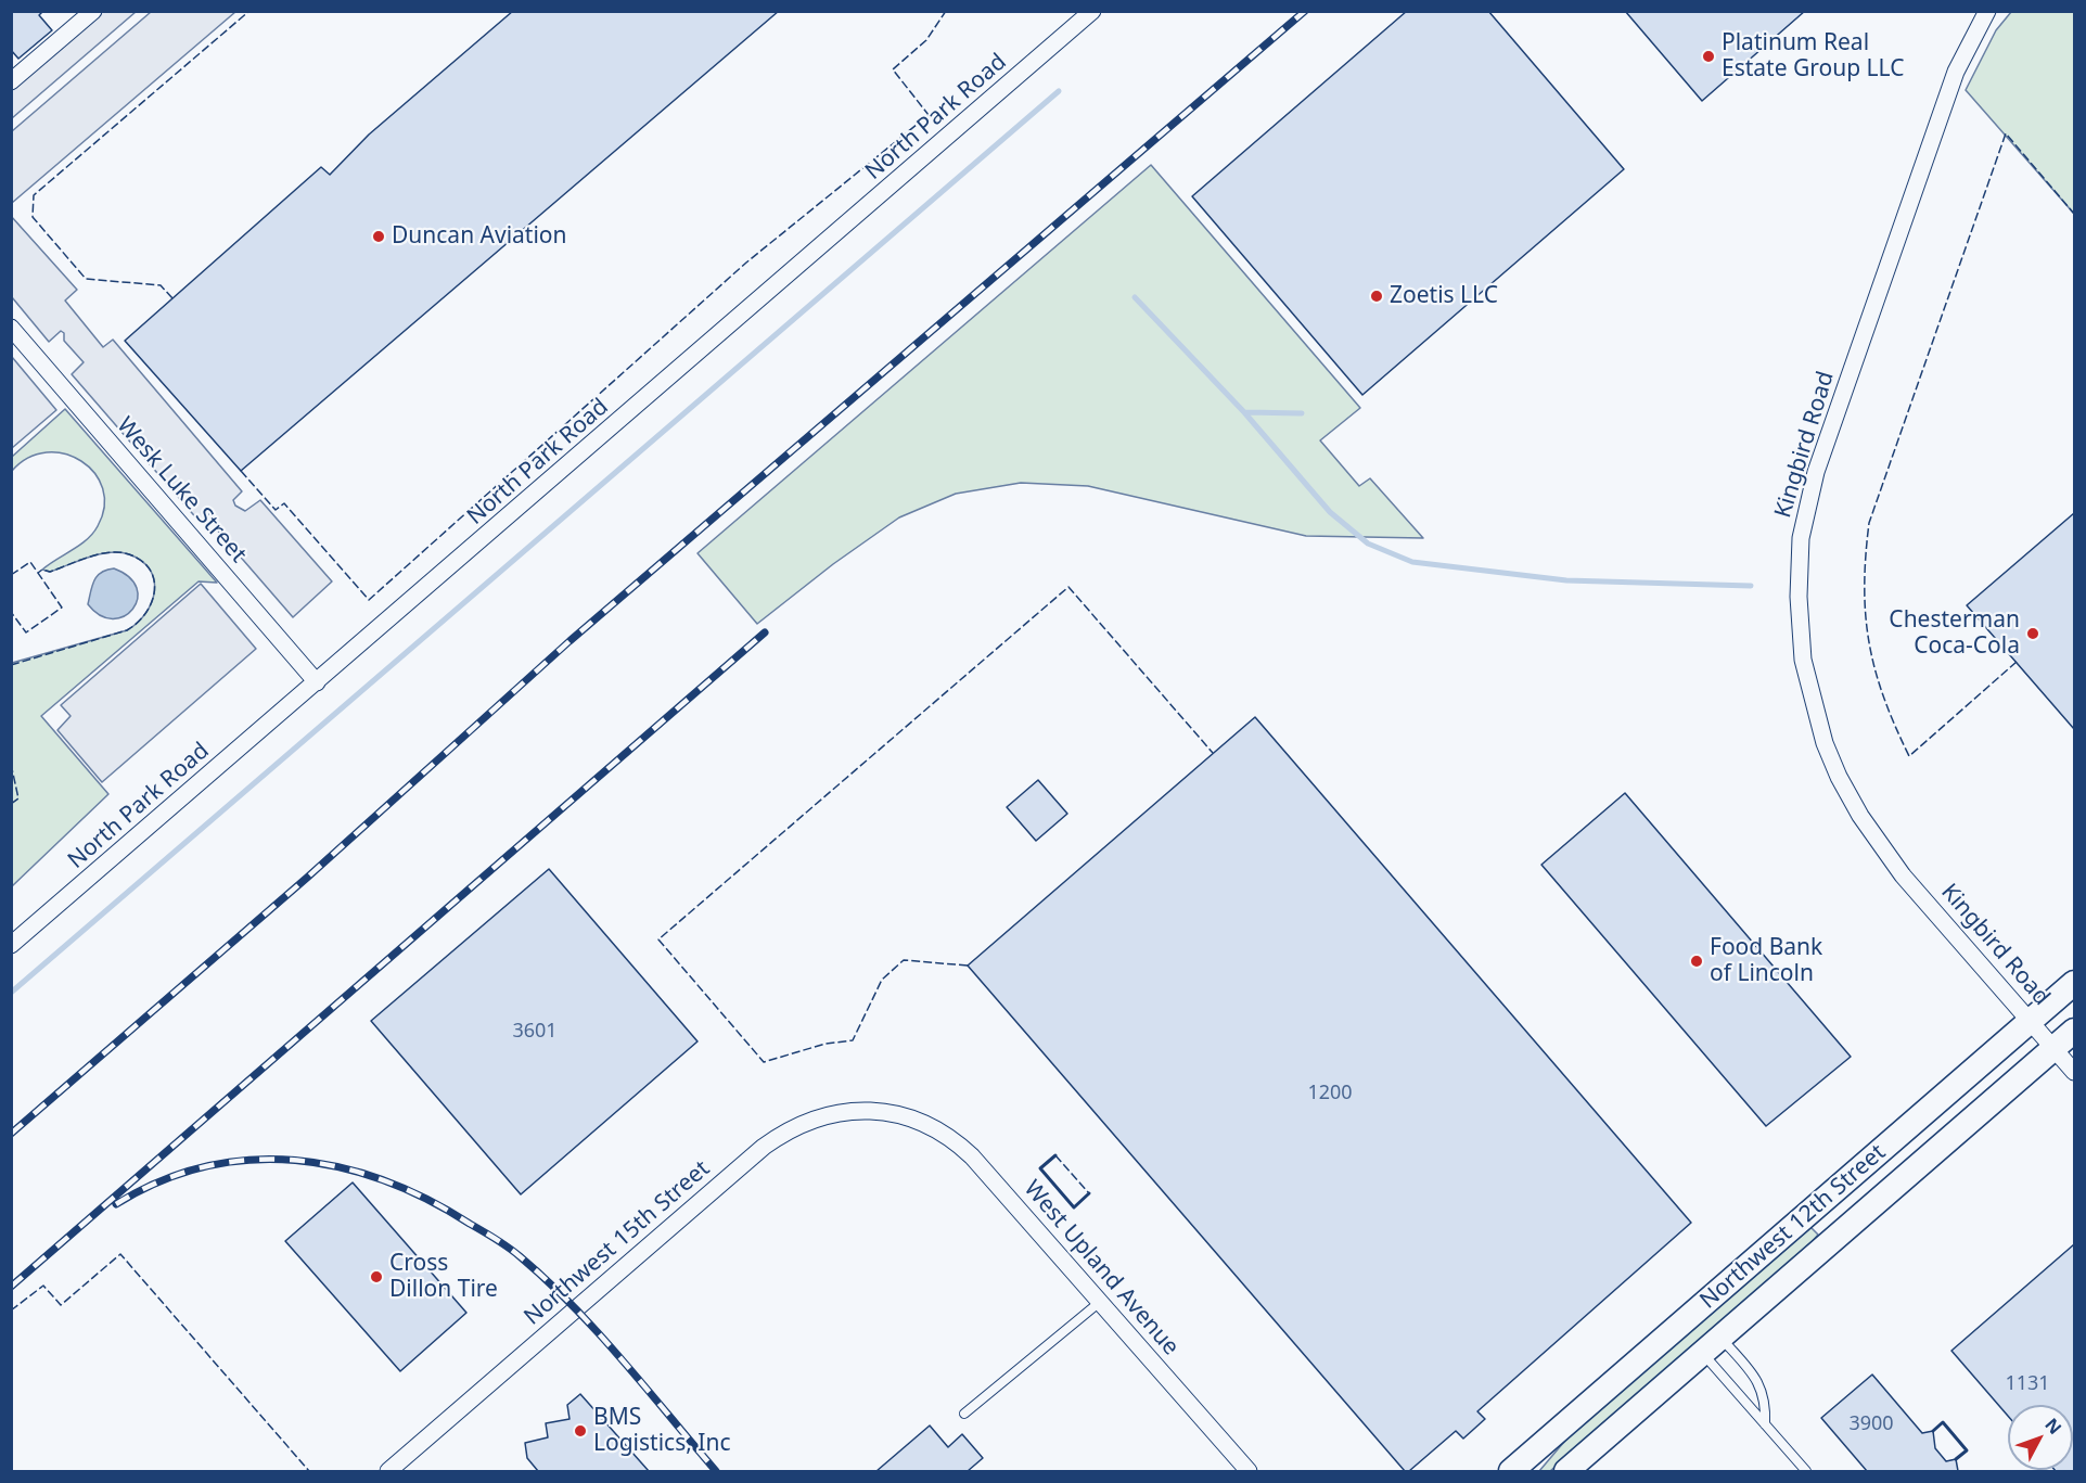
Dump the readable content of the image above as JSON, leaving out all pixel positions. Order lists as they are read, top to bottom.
{
  "streets": {
    "main road": ["Northwest 12th Street"],
    "street": [
      "North Park Road",
      "Kingbird Road",
      "Wesk Luke Street",
      "Northwest 15th Street",
      "West Upland Avenue"
    ]
  },
  "crossings": [
    ["North Park Road", "Wesk Luke Street"],
    ["Kingbird Road", "Northwest 12th Street"],
    ["Northwest 15th Street", "West Upland Avenue"]
  ],
  "places": [
    "Platinum Real Estate Group LLC",
    "Duncan Aviation",
    "Zoetis LLC",
    "Chesterman Coca-Cola",
    "Food Bank of Lincoln",
    "Cross Dillon Tire",
    "BMS Logistics, Inc"
  ],
  "house_numbers": [
    "3601",
    "1200",
    "1131",
    "3900"
  ],
  "north": "top right"
}
